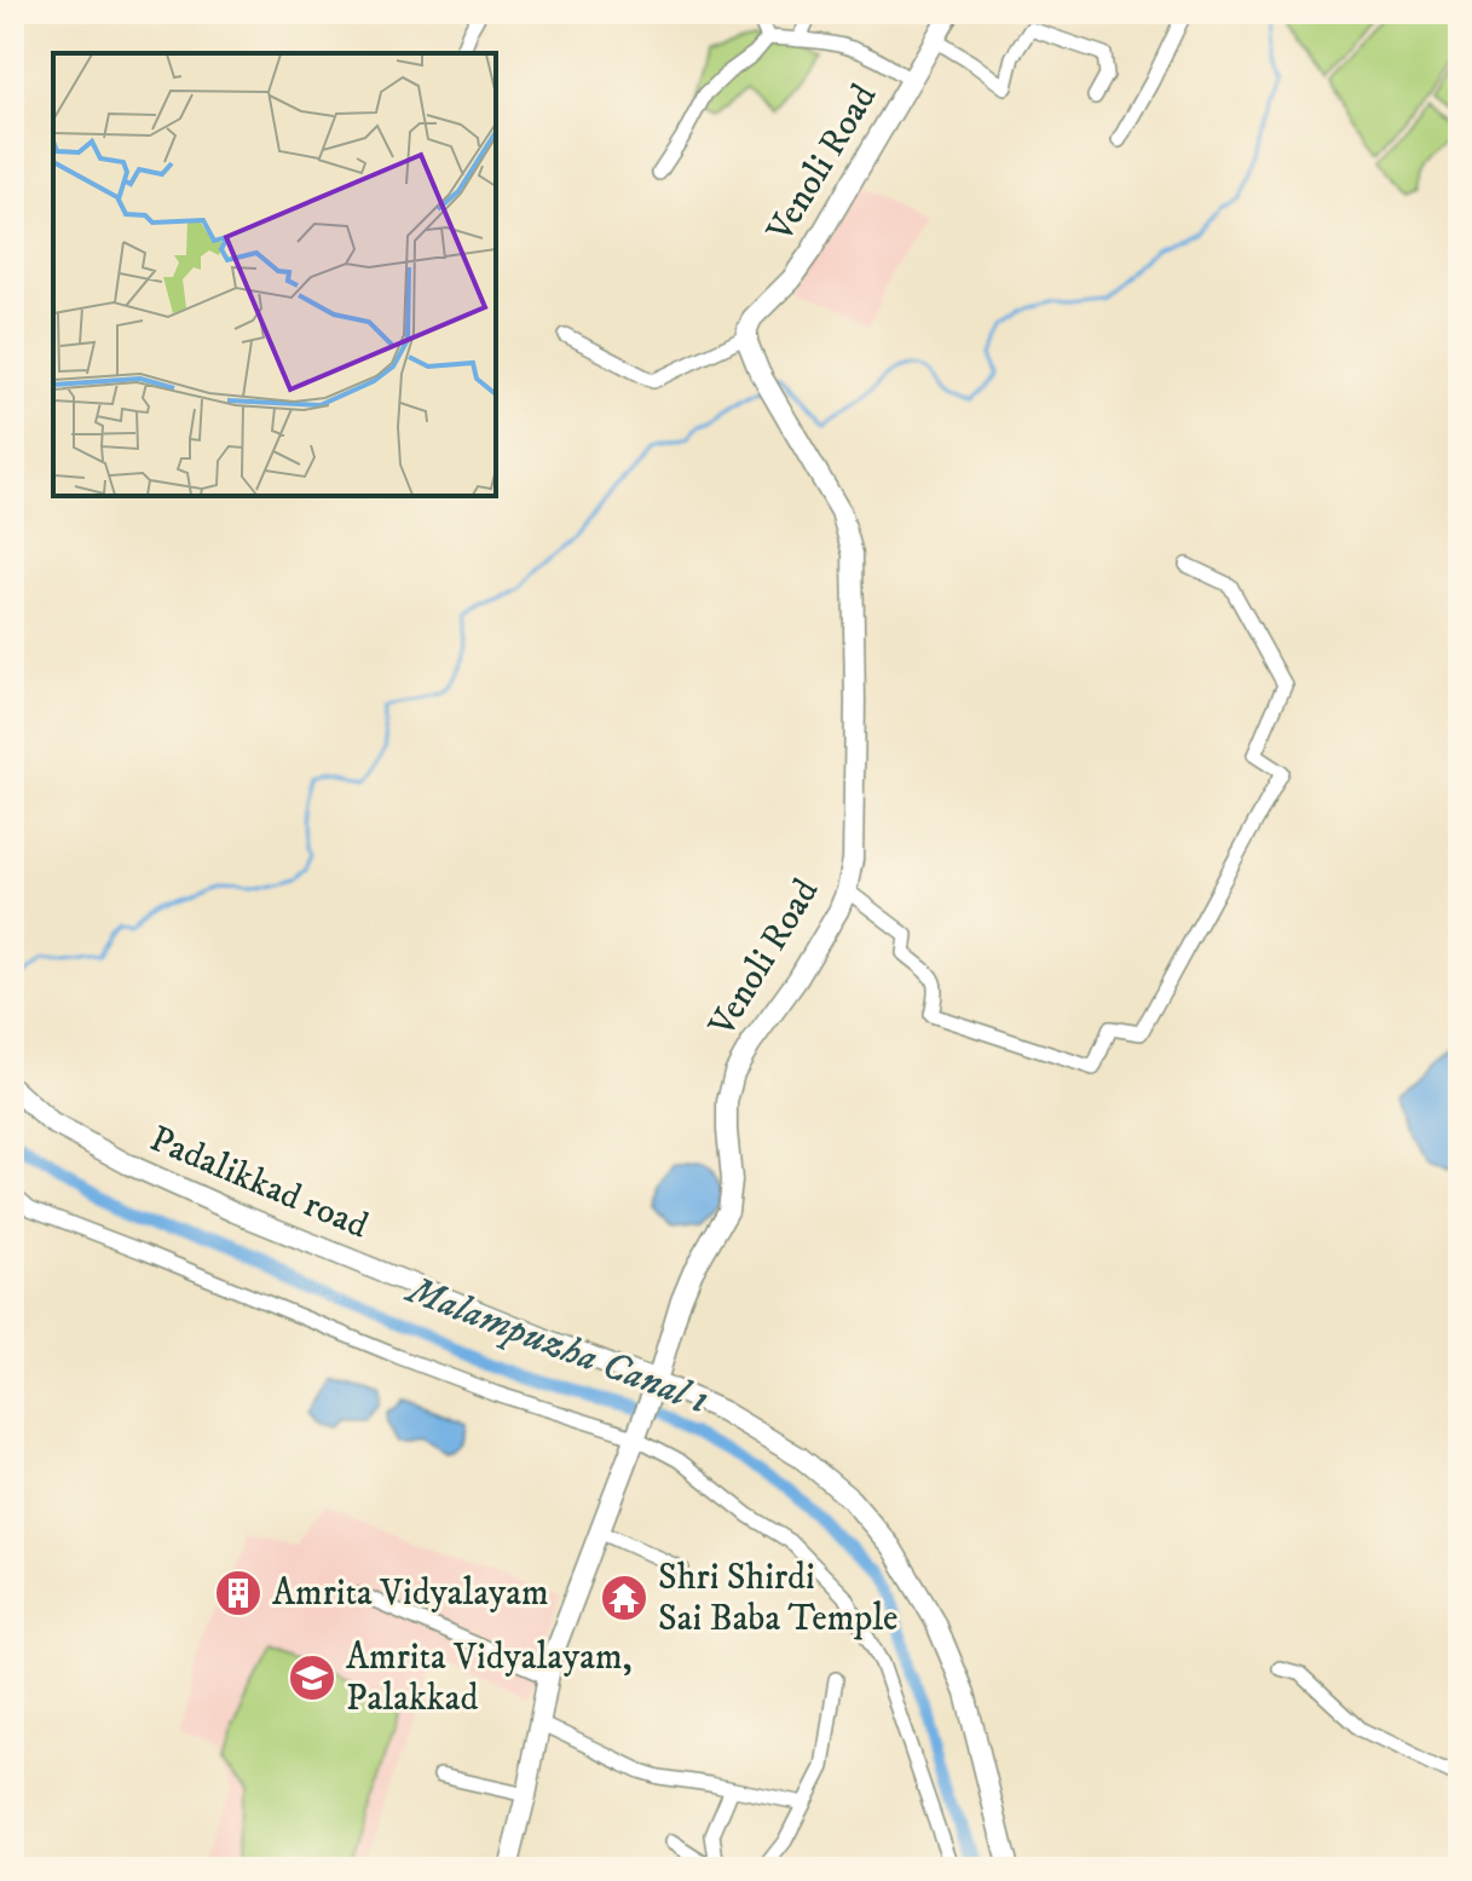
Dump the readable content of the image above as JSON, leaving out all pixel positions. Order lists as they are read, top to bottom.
{
  "streets": {
    "street": ["Venoli Road", "Padalikkad road"]
  },
  "crossings": [
    ["Venoli Road", "Padalikkad road"]
  ],
  "water": ["Malampuzha Canal 1"],
  "places": {
    "building": ["Amrita Vidyalayam"],
    "temple": ["Shri Shirdi Sai Baba Temple"],
    "school or university": ["Amrita Vidyalayam, Palakkad"]
  }
}
